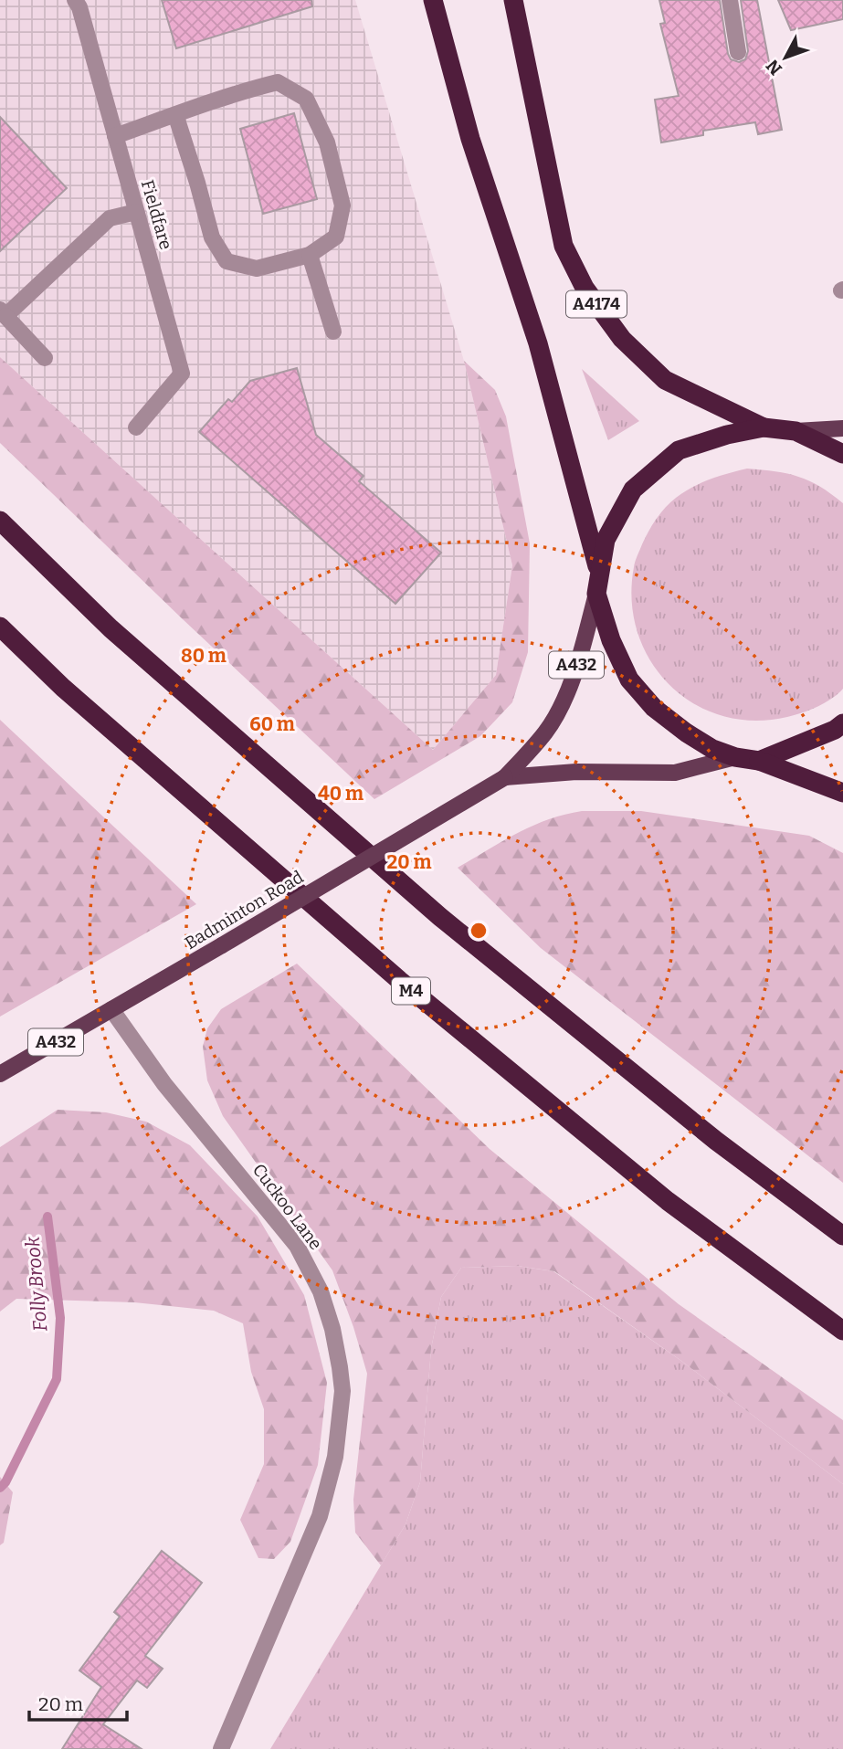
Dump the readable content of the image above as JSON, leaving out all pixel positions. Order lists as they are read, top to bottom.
{
  "streets": {
    "highway": ["A4174", "M4"],
    "main road": ["A432", "Badminton Road"],
    "street": ["Fieldfare", "Cuckoo Lane"]
  },
  "crossings": [
    ["Badminton Road", "Cuckoo Lane"]
  ],
  "water": ["Folly Brook"],
  "scale_bar": "20 m",
  "north": "bottom left",
  "rings": [
    "80 m",
    "60 m",
    "40 m",
    "20 m"
  ]
}
